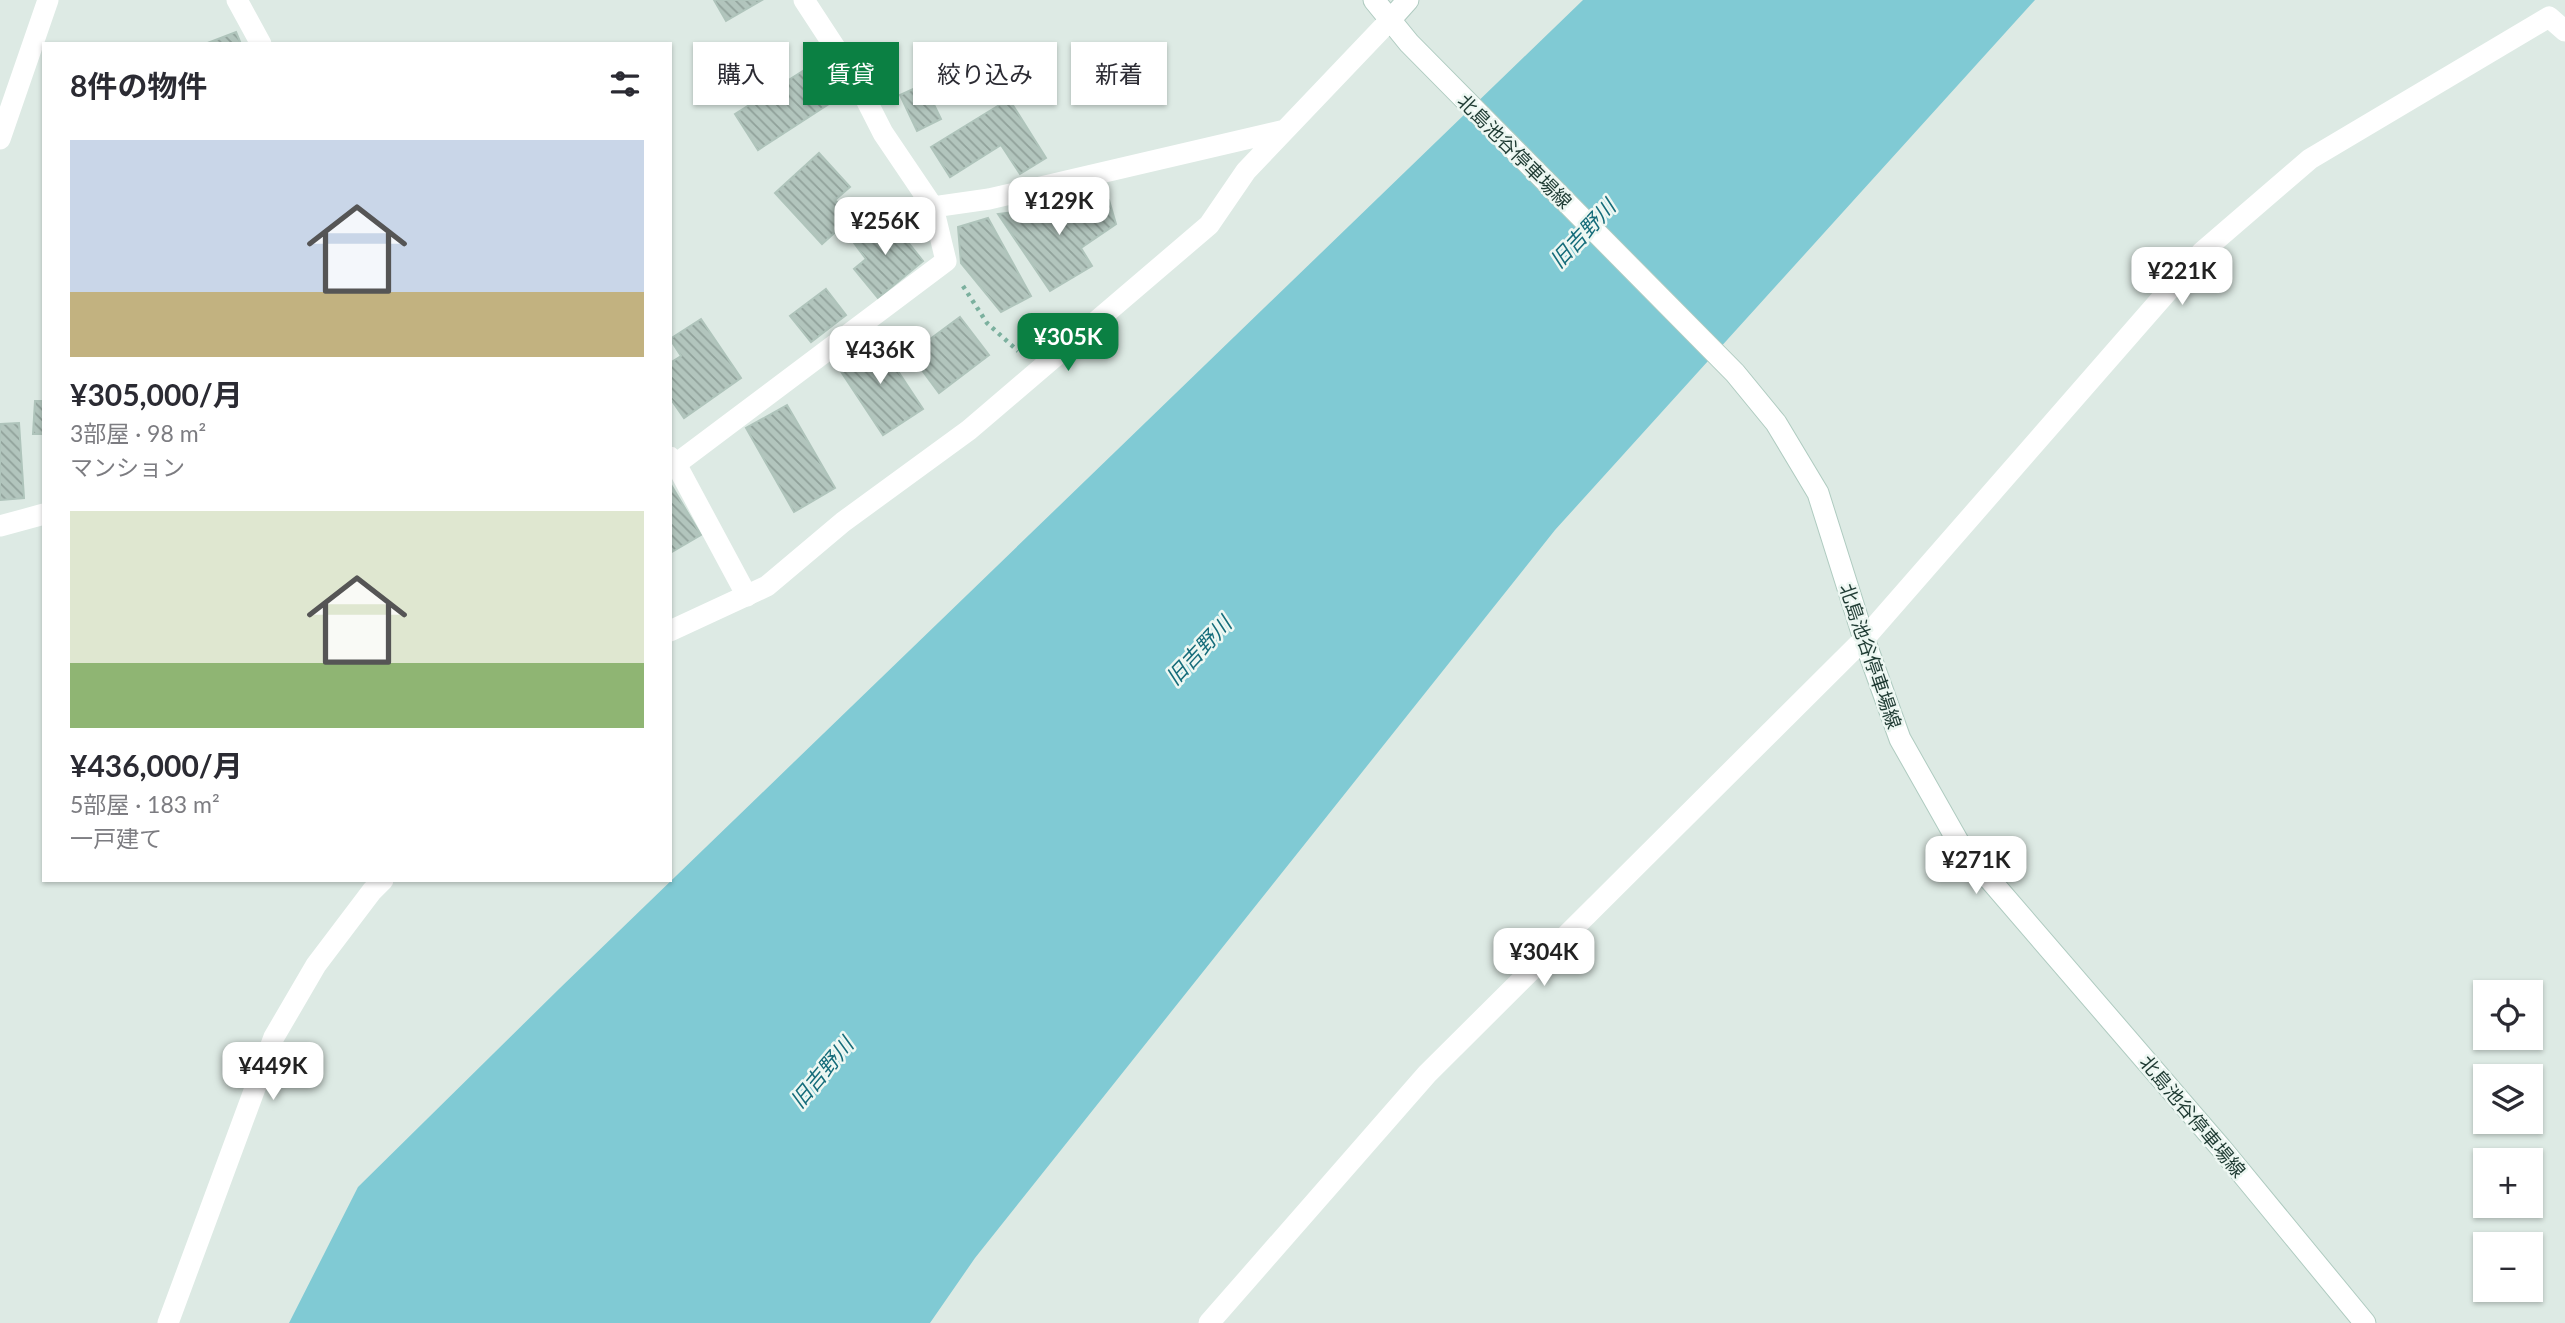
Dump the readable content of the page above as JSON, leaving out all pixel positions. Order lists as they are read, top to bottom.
{
  "streets": {
    "street": ["北島池谷停車場線"]
  },
  "water": ["旧吉野川"],
  "page": {
    "chip": [
      "購入",
      "賃貸",
      "絞り込み",
      "新着"
    ],
    "heading": "8件の物件",
    "list": [
      {
        "name": "¥305,000/月",
        "note": "3部屋 · 98 m² · マンション"
      },
      {
        "name": "¥436,000/月",
        "note": "5部屋 · 183 m² · 一戸建て"
      }
    ],
    "price": [
      "¥129K",
      "¥256K",
      "¥221K",
      "¥305K",
      "¥436K",
      "¥271K",
      "¥304K",
      "¥449K"
    ],
    "map_buttons": ["+", "−"]
  }
}
